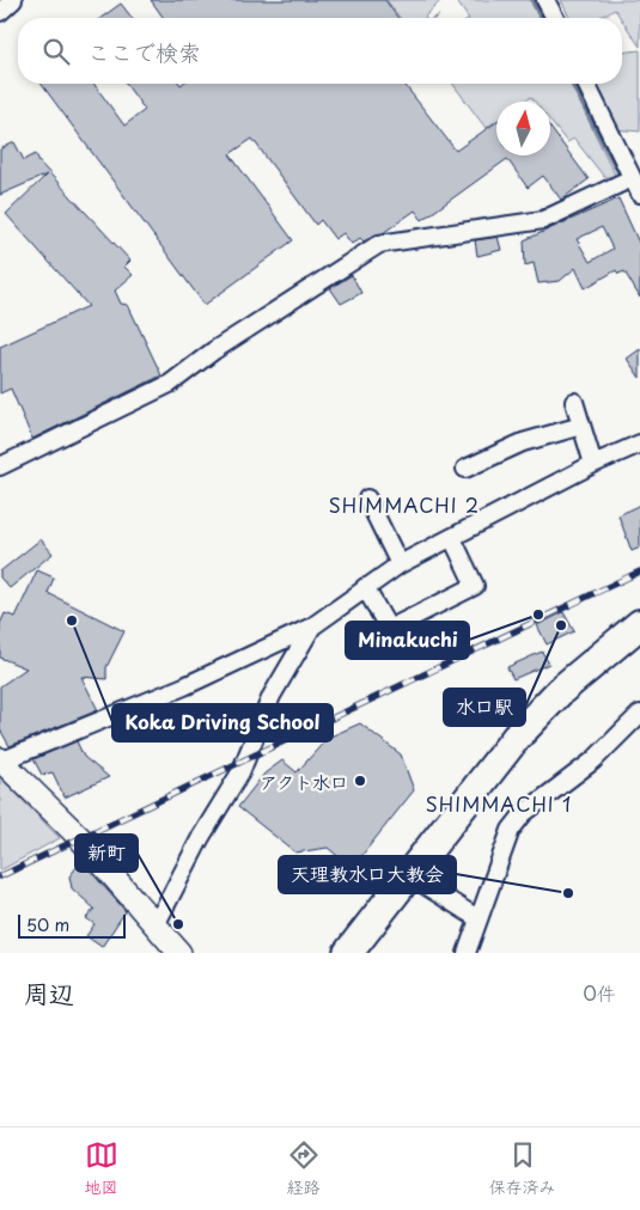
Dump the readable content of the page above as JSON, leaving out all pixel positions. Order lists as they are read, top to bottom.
{
  "districts": ["SHIMMACHI 2", "SHIMMACHI 1"],
  "places": [
    "Minakuchi",
    "Koka Driving School",
    "水口駅",
    "アクト水口",
    "天理教水口大教会",
    "新町"
  ],
  "scale_bar": "50 m",
  "north": "top",
  "page": {
    "search": "ここで検索",
    "scale": "50 m",
    "heading": ["周辺", "0件"],
    "nav": ["地図", "経路", "保存済み"]
  }
}
